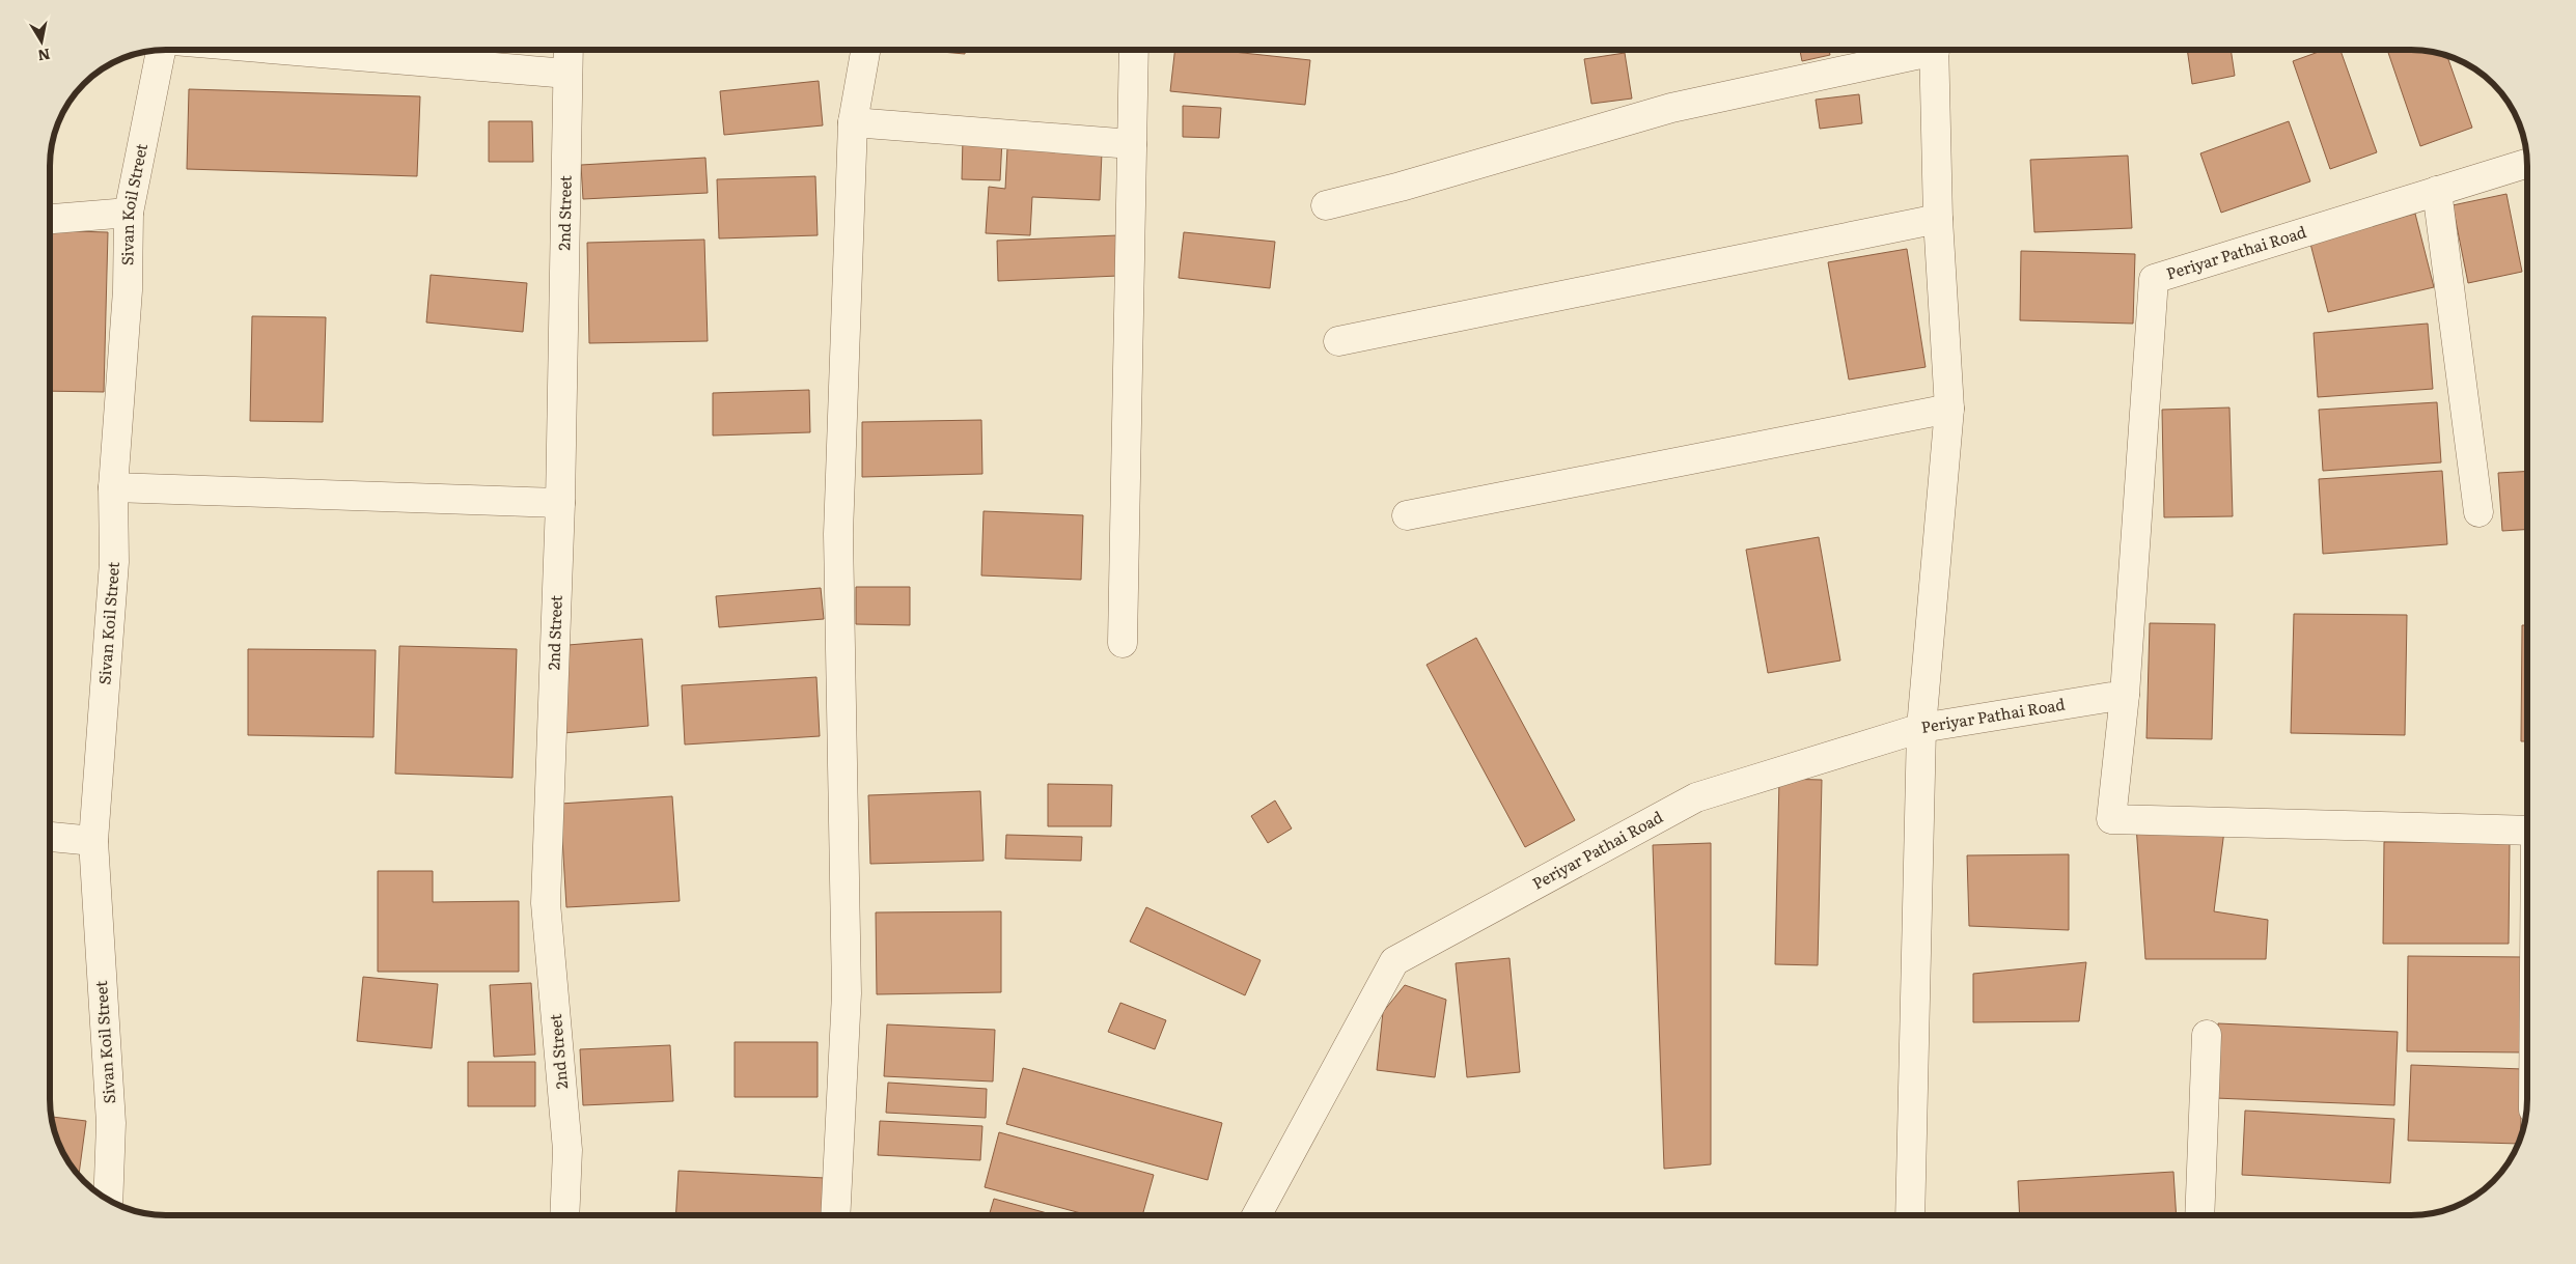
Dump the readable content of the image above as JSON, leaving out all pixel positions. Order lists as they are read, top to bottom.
{
  "streets": {
    "street": ["Sivan Koil Street", "2nd Street", "Periyar Pathai Road"]
  },
  "north": "bottom"
}
